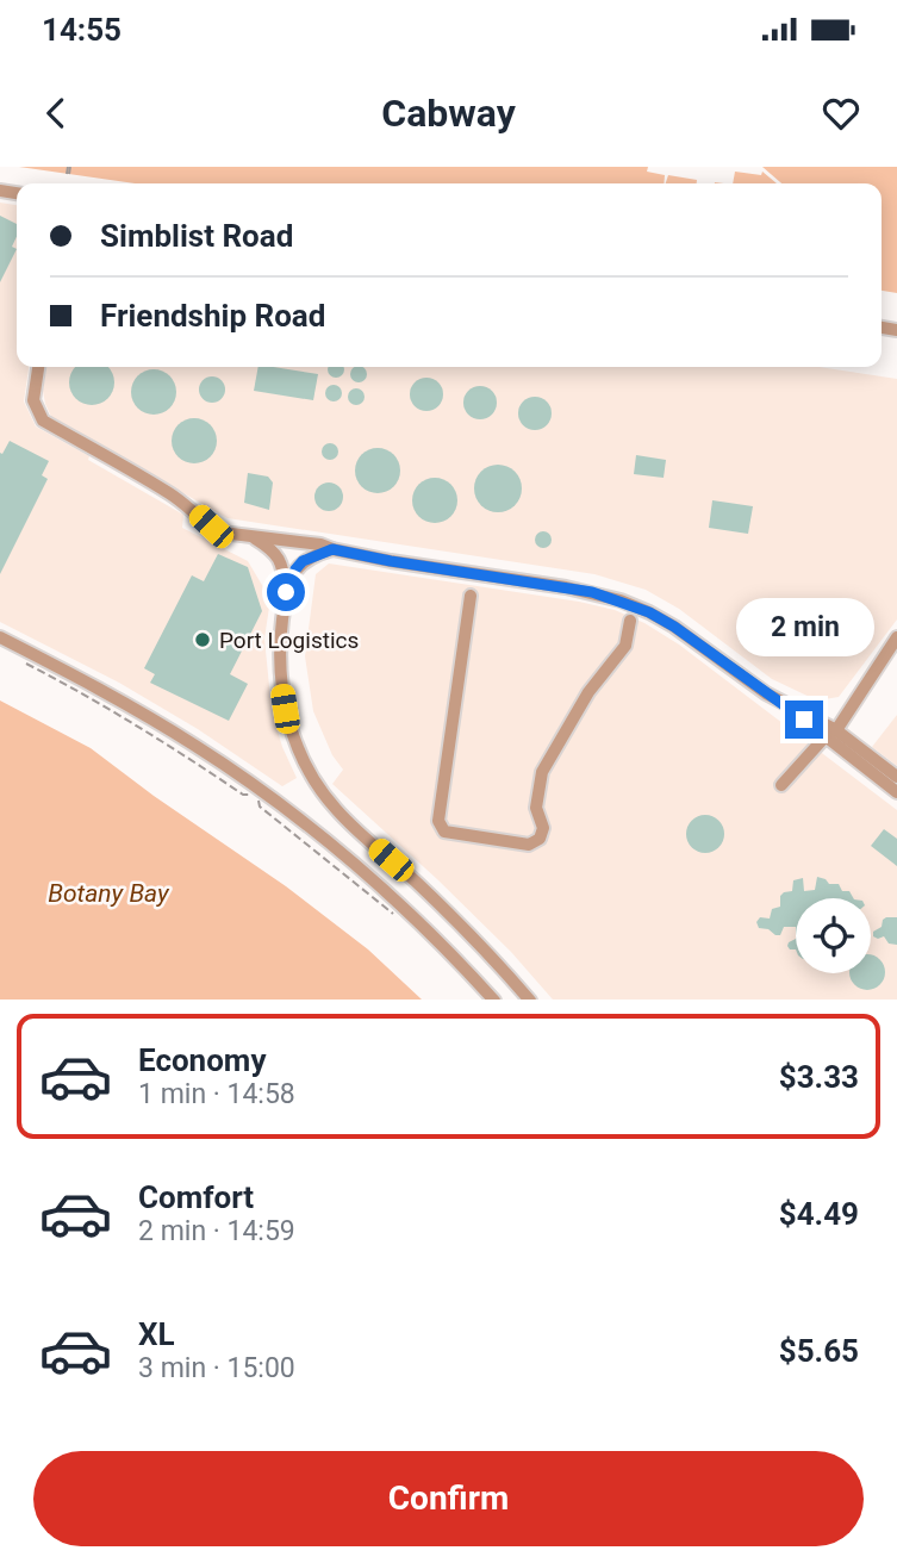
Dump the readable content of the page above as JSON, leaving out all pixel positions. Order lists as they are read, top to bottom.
{
  "water": ["Botany Bay"],
  "places": ["Port Logistics"],
  "page": {
    "status": "14:55",
    "header": "Cabway",
    "banner": ["Simblist Road", "Friendship Road"],
    "bubble": "2 min",
    "list": [
      {
        "name": "Economy",
        "note": "1 min · 14:58",
        "value": "$3.33"
      },
      {
        "name": "Comfort",
        "note": "2 min · 14:59",
        "value": "$4.49"
      },
      {
        "name": "XL",
        "note": "3 min · 15:00",
        "value": "$5.65"
      }
    ],
    "buttons": "Confirm"
  }
}
